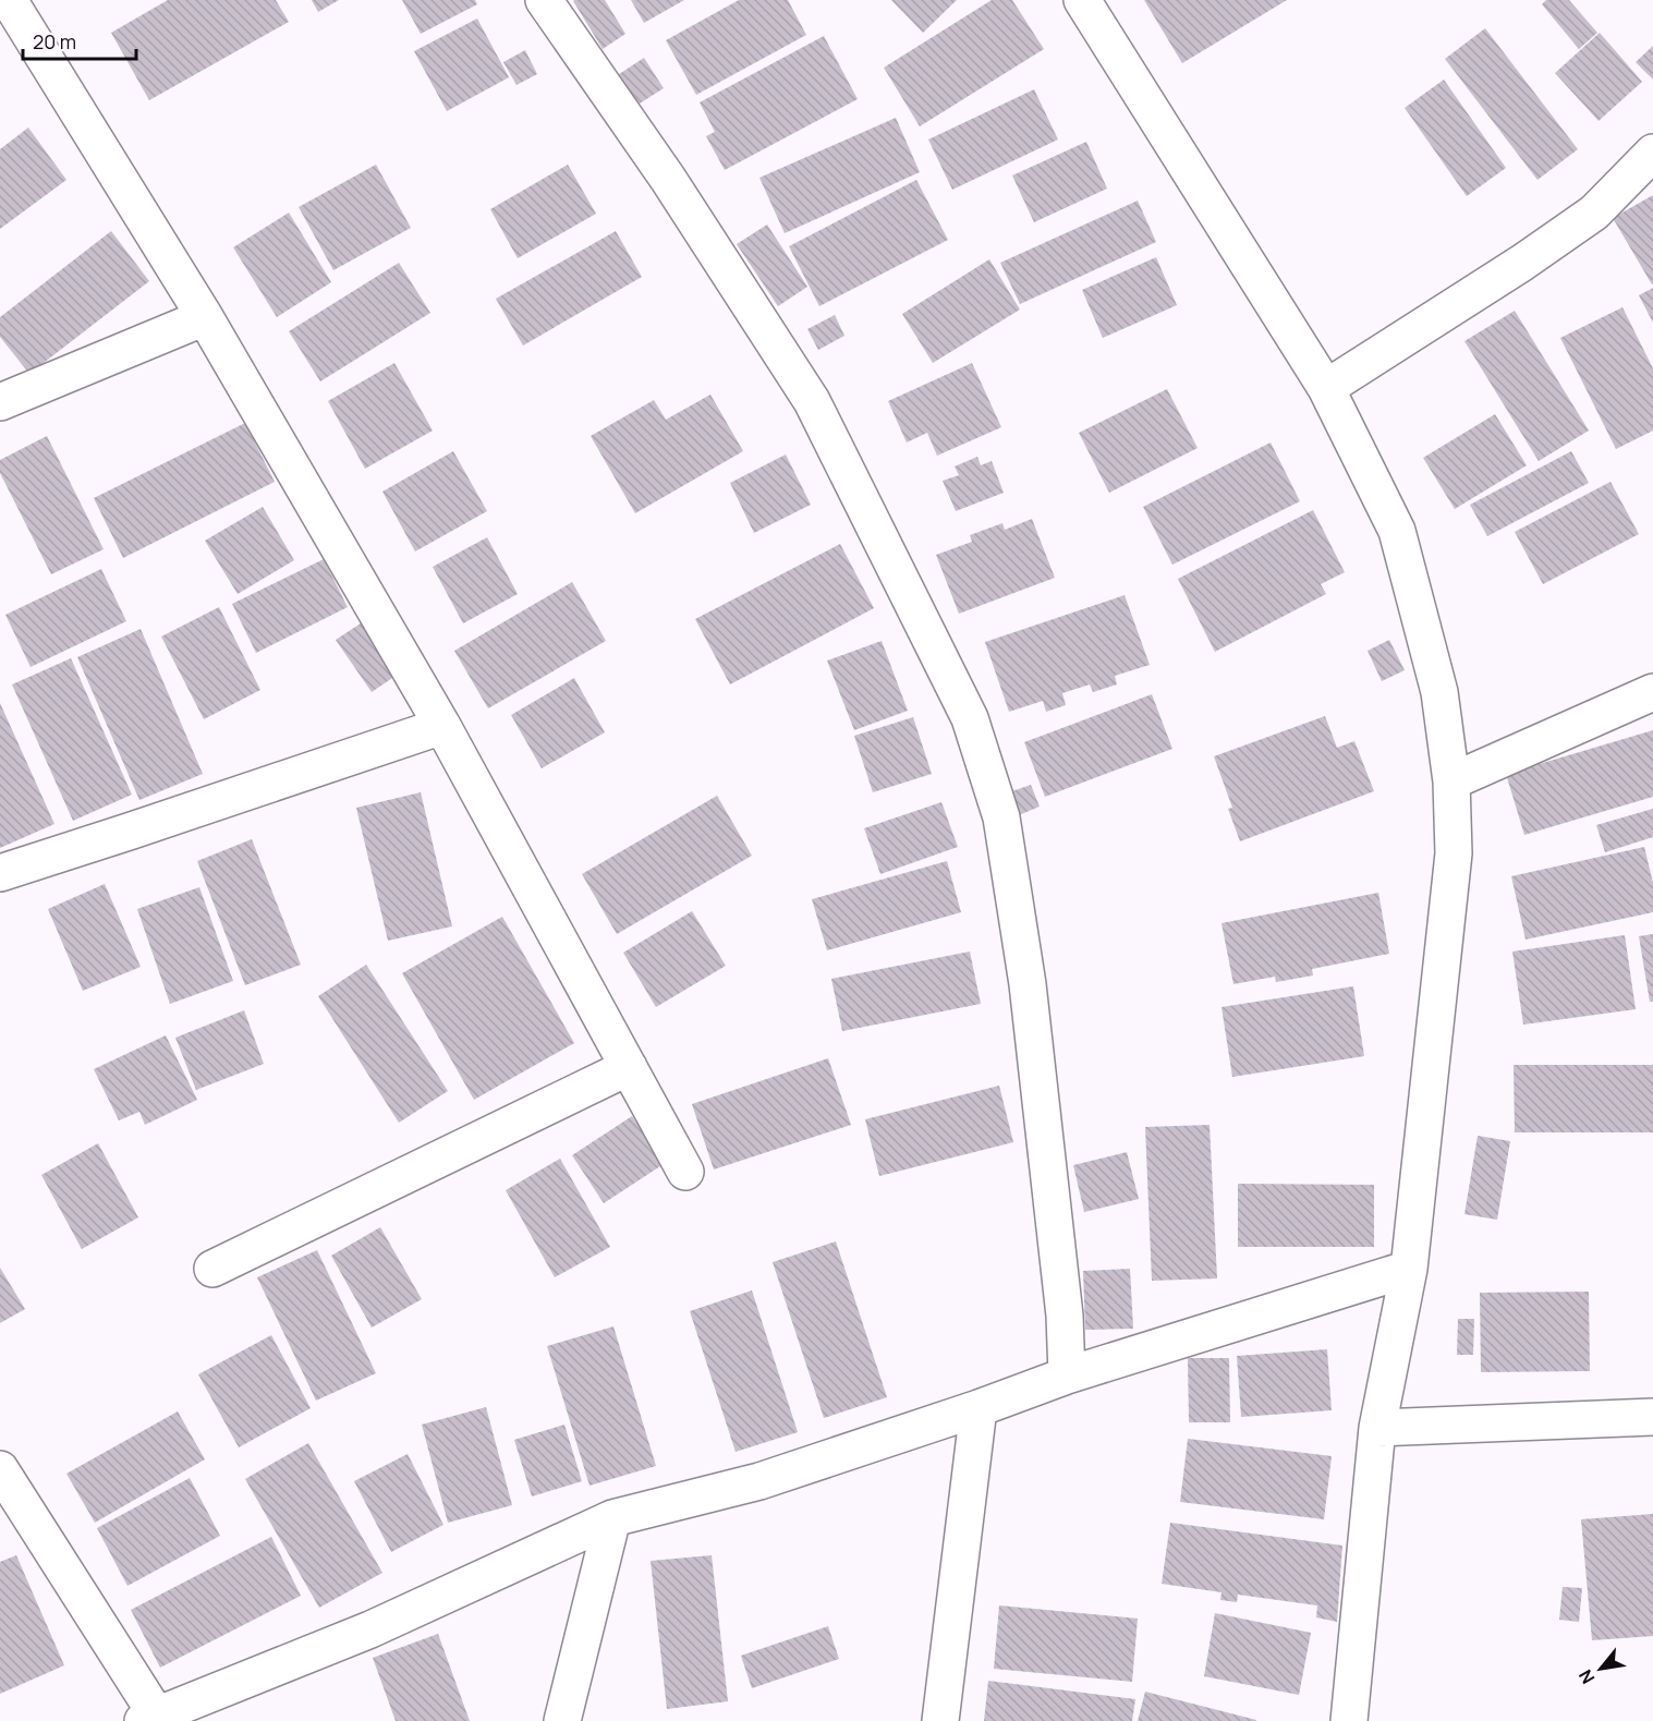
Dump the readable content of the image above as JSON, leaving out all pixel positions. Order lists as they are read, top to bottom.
{
  "scale_bar": "20 m",
  "north": "bottom left"
}
